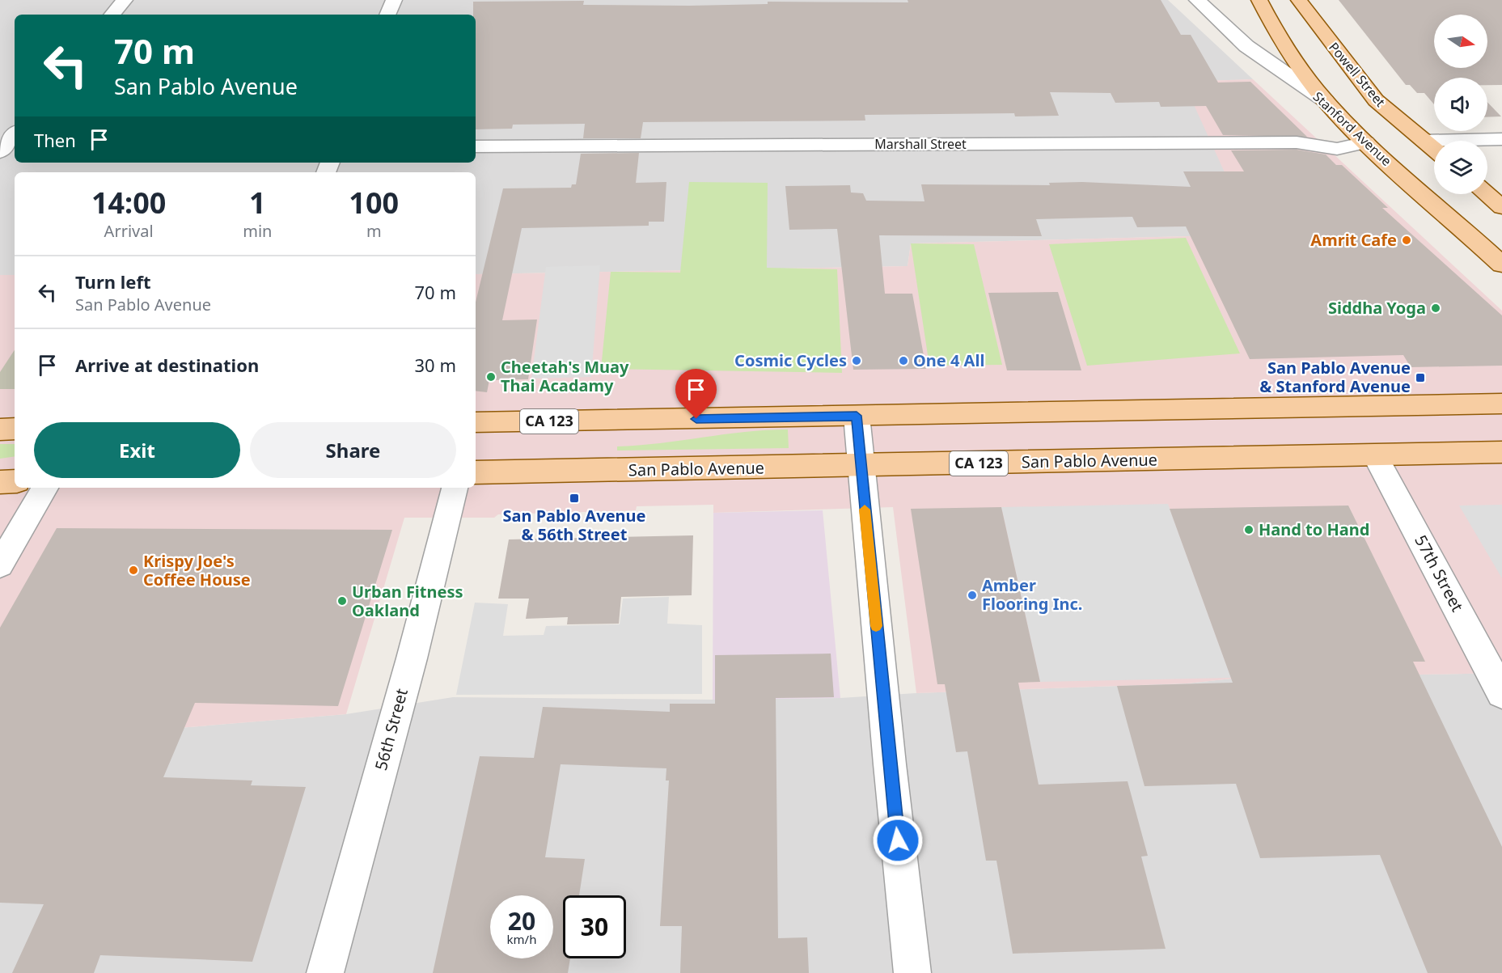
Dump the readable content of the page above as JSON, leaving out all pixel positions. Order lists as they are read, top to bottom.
{
  "streets": {
    "main road": [
      "Powell Street",
      "Stanford Avenue",
      "CA 123",
      "San Pablo Avenue"
    ],
    "street": ["Marshall Street", "57th Street", "56th Street"]
  },
  "crossings": [
    ["Stanford Avenue", "Marshall Street"],
    ["San Pablo Avenue", "57th Street"]
  ],
  "places": {
    "other": [
      "Amrit Cafe",
      "Siddha Yoga",
      "Cosmic Cycles",
      "One 4 All",
      "Cheetah's Muay Thai Acadamy",
      "Hand to Hand",
      "Krispy Joe's Coffee House",
      "Amber Flooring Inc.",
      "Urban Fitness Oakland"
    ],
    "transit": ["San Pablo Avenue & Stanford Avenue", "San Pablo Avenue & 56th Street"]
  },
  "north": "right",
  "page": {
    "turn": ["70 m", "San Pablo Avenue"],
    "then": "Then",
    "eta": [
      "14:00",
      "Arrival",
      "1",
      "min",
      "100",
      "m"
    ],
    "list": [
      {
        "name": "Turn left",
        "note": "San Pablo Avenue",
        "value": "70 m"
      },
      {
        "name": "Arrive at destination",
        "value": "30 m"
      }
    ],
    "buttons": ["Exit", "Share"],
    "speed": "20 km/h",
    "limit": "30"
  }
}
